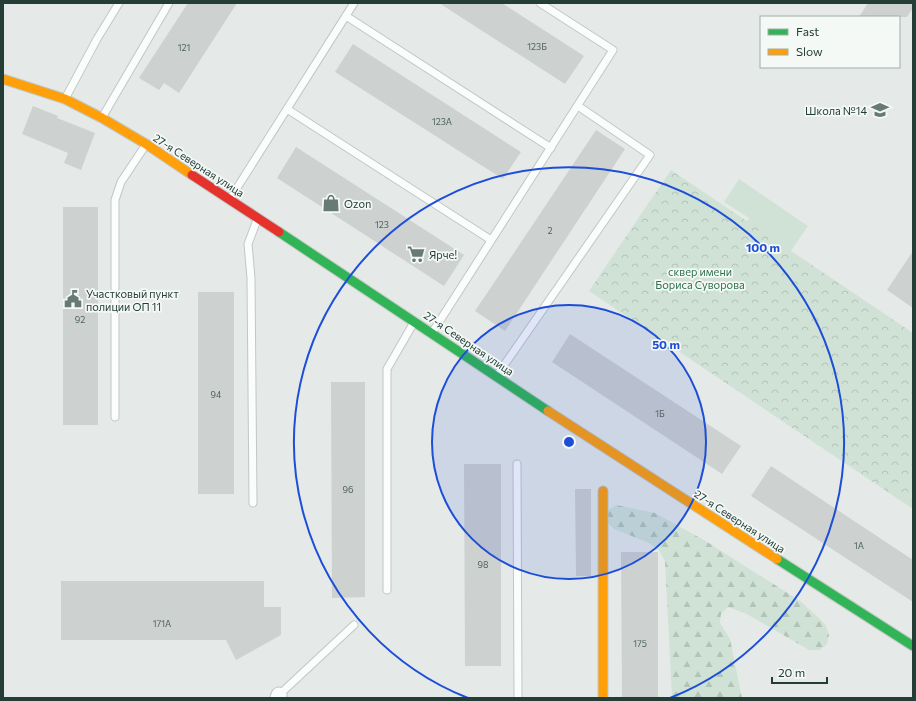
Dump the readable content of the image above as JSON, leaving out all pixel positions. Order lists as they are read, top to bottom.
{
  "streets": {
    "street": ["27-я Северная улица"]
  },
  "parks": ["сквер имени Бориса Суворова"],
  "places": {
    "school or university": ["Школа №14"],
    "shop": ["Ozon"],
    "supermarket": ["Ярче!"],
    "public building": ["Участковый пункт полиции ОП 11"]
  },
  "house_numbers": [
    "123Б",
    "121",
    "123А",
    "123",
    "2",
    "92",
    "94",
    "1Б",
    "96",
    "1А",
    "98",
    "171А",
    "175"
  ],
  "legend": ["Fast", "Slow"],
  "scale_bar": "20 m",
  "rings": ["100 m", "50 m"]
}
